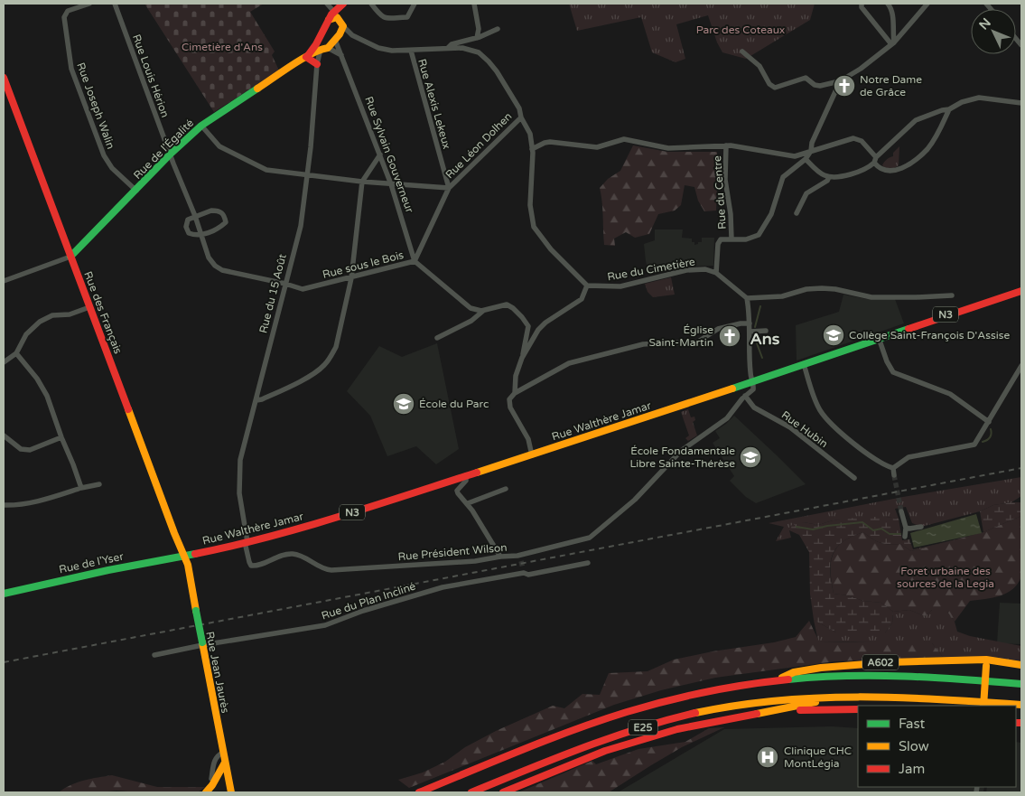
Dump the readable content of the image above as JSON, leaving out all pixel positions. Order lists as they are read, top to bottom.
{
  "streets": {
    "main road": [
      "Rue de l'Égalité",
      "Rue des Français",
      "N3",
      "Rue Walthère Jamar",
      "Rue de l'Yser",
      "A602",
      "Rue Jean Jaurès",
      "E25"
    ],
    "street": [
      "Rue Louis Hérion",
      "Rue Alexis Lekeux",
      "Rue Joseph Walin",
      "Rue Léon Dolhen",
      "Rue Sylvain Gouverneur",
      "Rue du Centre",
      "Rue sous le Bois",
      "Rue du Cimetière",
      "Rue du 15 Août",
      "Rue Hubin",
      "Rue Président Wilson",
      "Rue du Plan Incliné"
    ]
  },
  "crossings": [
    ["Rue Louis Hérion", "Rue de l'Égalité"],
    ["Rue Louis Hérion", "Rue sous le Bois"],
    ["Rue Alexis Lekeux", "Rue Léon Dolhen"],
    ["Rue Joseph Walin", "Rue de l'Égalité"],
    ["Rue Léon Dolhen", "Rue Sylvain Gouverneur"],
    ["Rue Léon Dolhen", "Rue sous le Bois"],
    ["Rue de l'Égalité", "Rue du 15 Août"],
    ["Rue de l'Égalité", "Rue des Français"],
    ["Rue Sylvain Gouverneur", "Rue sous le Bois"],
    ["Rue sous le Bois", "Rue du 15 Août"],
    ["Rue du 15 Août", "Rue Walthère Jamar"],
    ["Rue du 15 Août", "Rue Président Wilson"],
    ["Rue des Français", "Rue Walthère Jamar"],
    ["Rue des Français", "Rue de l'Yser"],
    ["Rue des Français", "Rue Jean Jaurès"],
    ["Rue Walthère Jamar", "Rue Président Wilson"],
    ["Rue Walthère Jamar", "Rue de l'Yser"],
    ["Rue Walthère Jamar", "Rue Jean Jaurès"],
    ["Rue Hubin", "Rue Président Wilson"],
    ["Rue de l'Yser", "Rue Jean Jaurès"],
    ["Rue du Plan Incliné", "Rue Jean Jaurès"],
    ["A602", "E25"]
  ],
  "districts": ["Ans"],
  "parks": ["Parc des Coteaux", "Cimetière d'Ans", "Foret urbaine des sources de la Legia"],
  "places": {
    "church": ["Notre Dame de Grâce", "Église Saint-Martin"],
    "school or university": ["Collège Saint-François D'Assise", "École du Parc", "École Fondamentale Libre Sainte-Thérèse"],
    "hospital": ["Clinique CHC MontLégia"]
  },
  "legend": ["Fast", "Slow", "Jam"],
  "north": "top left"
}
